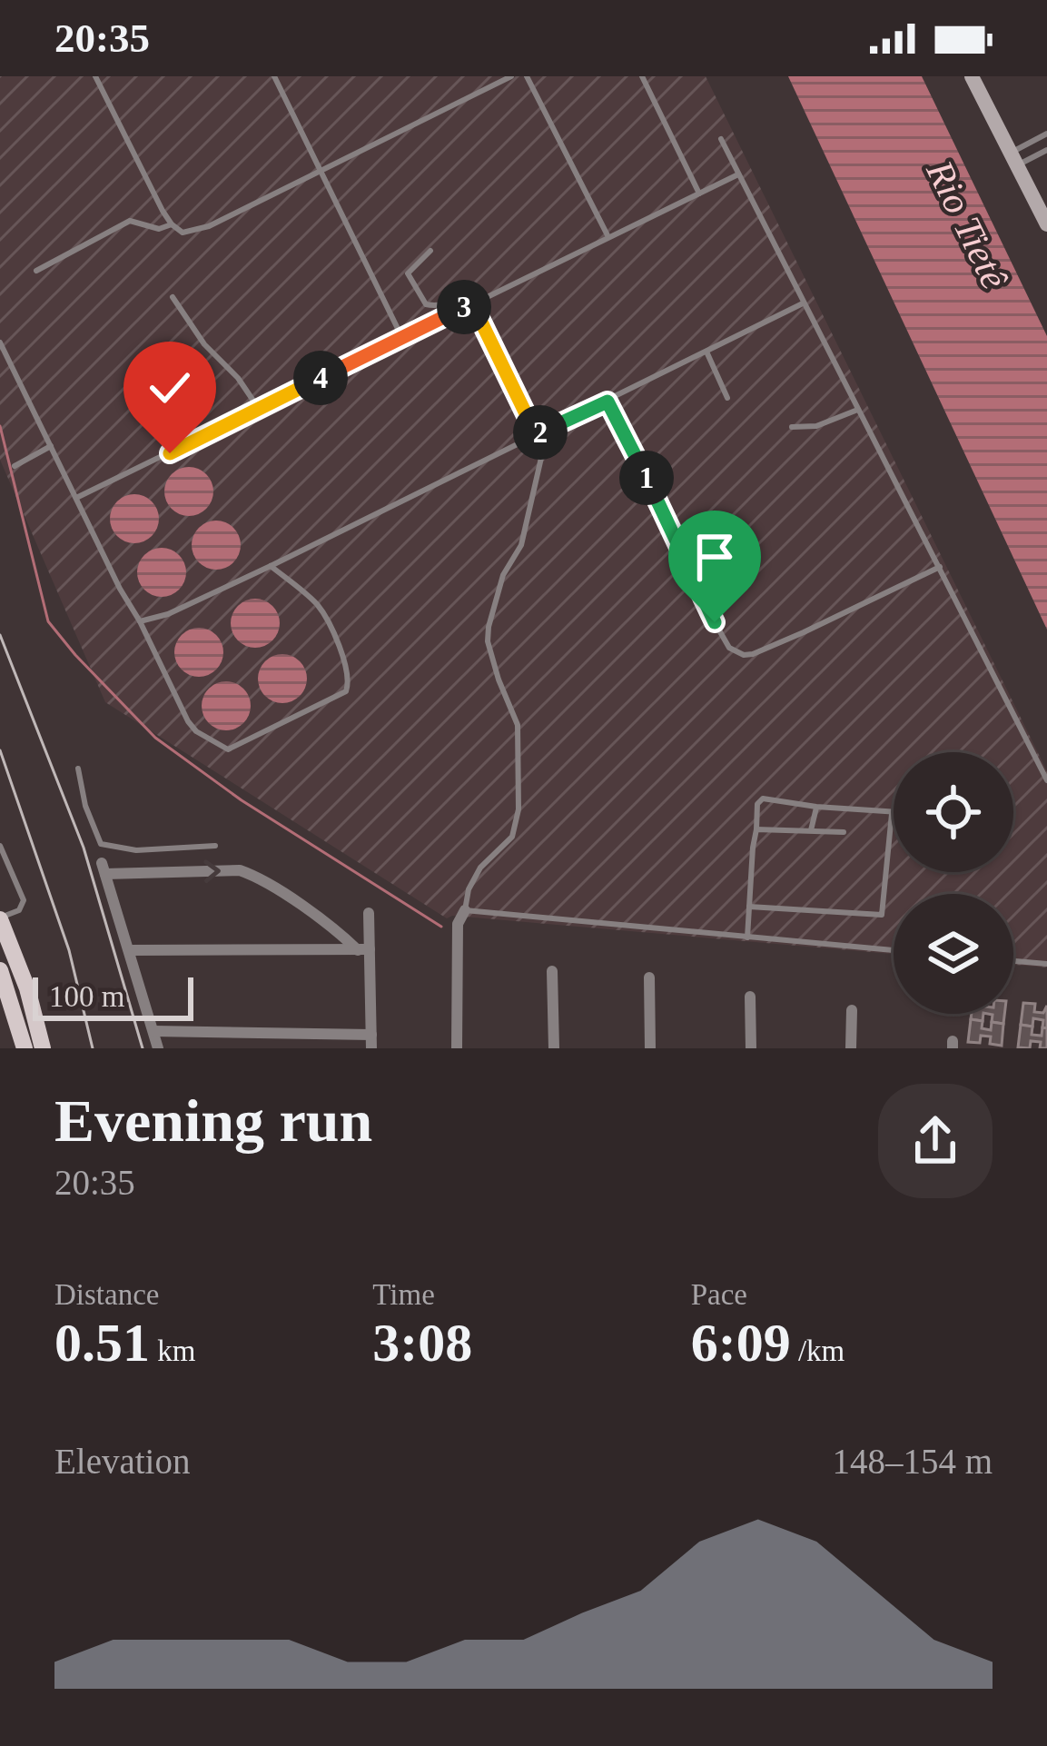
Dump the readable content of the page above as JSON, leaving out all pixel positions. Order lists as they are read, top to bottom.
{
  "water": ["Rio Tietê"],
  "scale_bar": "100 m",
  "page": {
    "status": "20:35",
    "pins": [
      "3",
      "4",
      "2",
      "1"
    ],
    "scale": "100 m",
    "heading": ["Evening run", "20:35"],
    "stats": [
      ["Distance", "0.51 km"],
      ["Time", "3:08"],
      ["Pace", "6:09 /km"]
    ],
    "chart": ["Elevation", "148–154 m"]
  }
}
